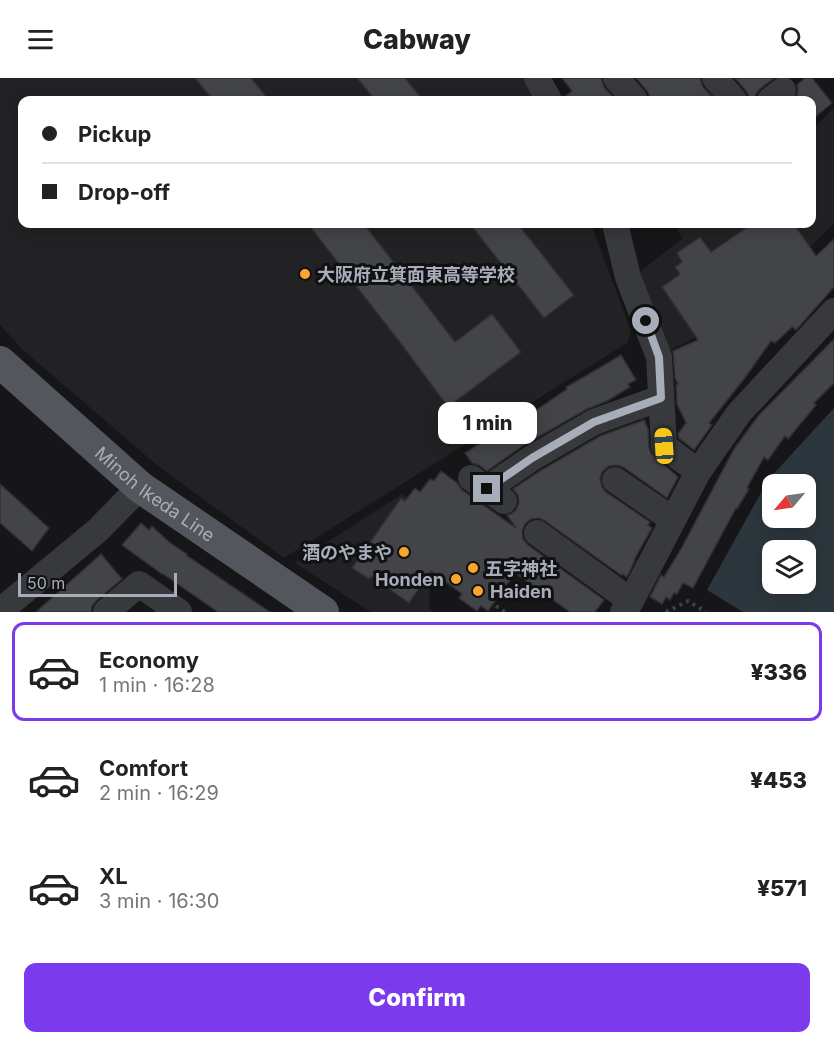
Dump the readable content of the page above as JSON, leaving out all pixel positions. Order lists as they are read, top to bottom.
{
  "streets": {
    "main road": ["Minoh Ikeda Line"]
  },
  "places": [
    "大阪府立箕面東高等学校",
    "酒のやまや",
    "五字神社",
    "Honden",
    "Haiden"
  ],
  "scale_bar": "50 m",
  "north": "bottom left",
  "page": {
    "header": "Cabway",
    "banner": ["Pickup", "Drop-off"],
    "bubble": "1 min",
    "scale": "50 m",
    "list": [
      {
        "name": "Economy",
        "note": "1 min · 16:28",
        "value": "¥336"
      },
      {
        "name": "Comfort",
        "note": "2 min · 16:29",
        "value": "¥453"
      },
      {
        "name": "XL",
        "note": "3 min · 16:30",
        "value": "¥571"
      }
    ],
    "buttons": "Confirm"
  }
}
